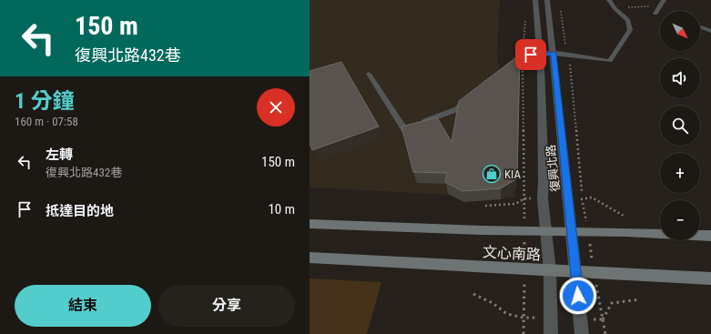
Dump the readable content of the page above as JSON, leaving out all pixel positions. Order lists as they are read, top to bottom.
{
  "streets": {
    "main road": ["文心南路"],
    "street": ["復興北路"]
  },
  "crossings": [
    ["復興北路", "文心南路"]
  ],
  "places": {
    "shop": ["KIA"]
  },
  "north": "bottom right",
  "page": {
    "turn": ["150 m", "復興北路432巷"],
    "map_buttons": ["+", "−"],
    "heading": ["1 分鐘", "160 m · 07:58"],
    "list": [
      {
        "name": "左轉",
        "note": "復興北路432巷",
        "value": "150 m"
      },
      {
        "name": "抵達目的地",
        "value": "10 m"
      }
    ],
    "buttons": ["結束", "分享"]
  }
}
